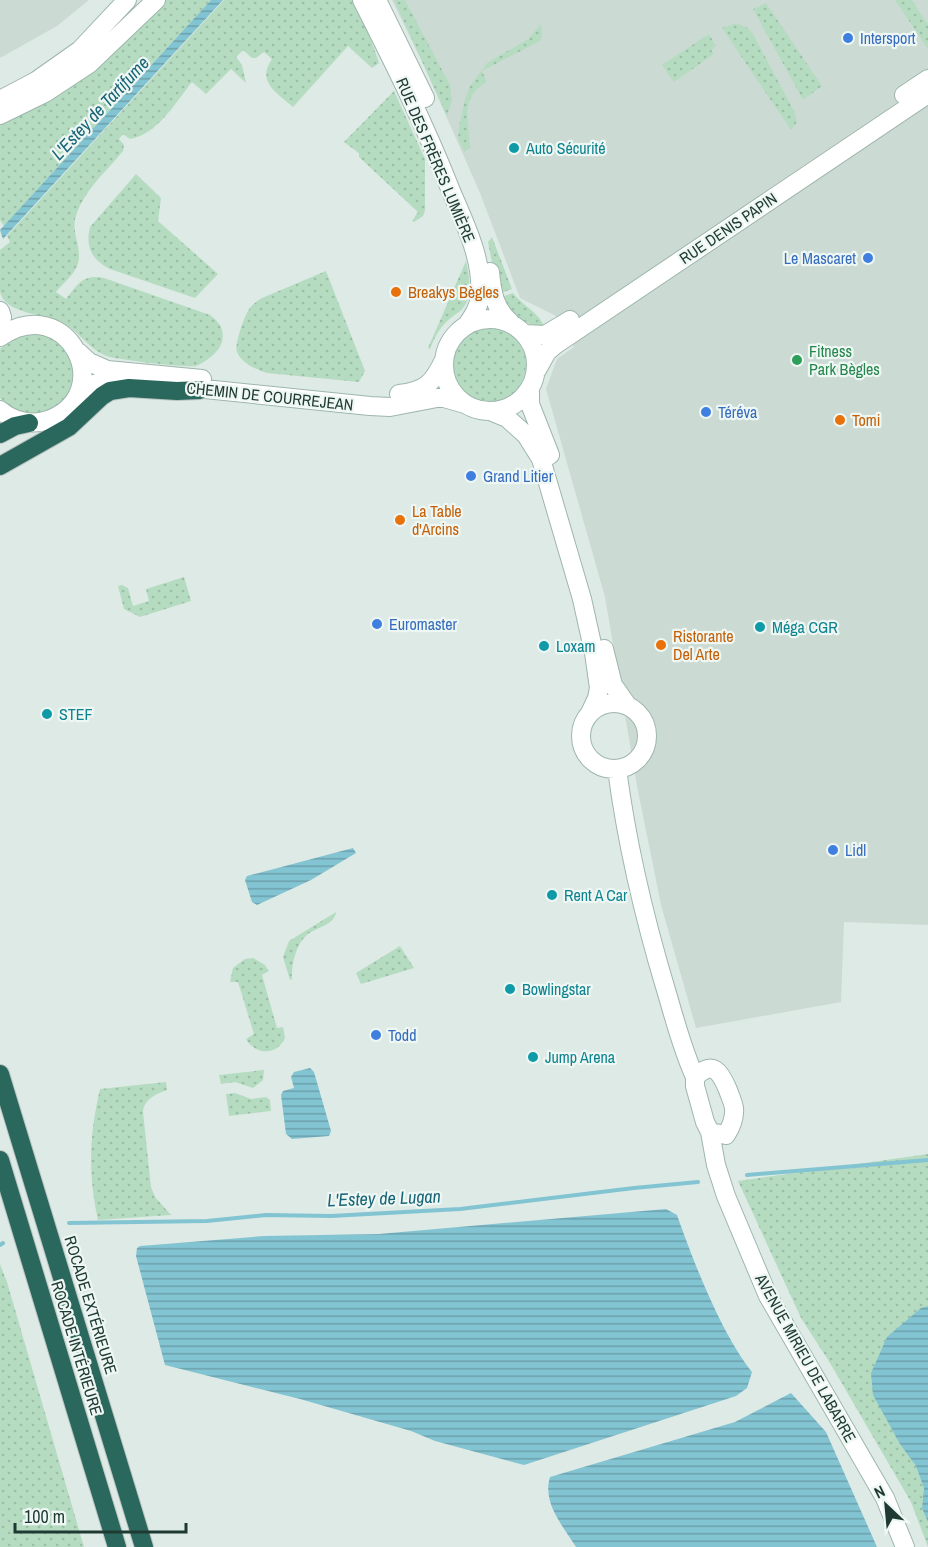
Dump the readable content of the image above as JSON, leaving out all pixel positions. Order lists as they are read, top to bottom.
{
  "streets": {
    "highway": ["ROCADE EXTÉRIEURE", "ROCADE INTÉRIEURE"],
    "main road": [
      "RUE DES FRÈRES LUMIÈRE",
      "RUE DENIS PAPIN",
      "CHEMIN DE COURREJEAN",
      "AVENUE MIRIEU DE LABARRE"
    ]
  },
  "crossings": [
    ["RUE DES FRÈRES LUMIÈRE", "RUE DENIS PAPIN"],
    ["RUE DES FRÈRES LUMIÈRE", "CHEMIN DE COURREJEAN"],
    ["RUE DENIS PAPIN", "CHEMIN DE COURREJEAN"]
  ],
  "water": ["L'Estey de Tartifume", "L'Estey de Lugan"],
  "places": [
    "Intersport",
    "Auto Sécurité",
    "Le Mascaret",
    "Breakys Bègles",
    "Fitness Park Bègles",
    "Téréva",
    "Tomi",
    "Grand Litier",
    "La Table d'Arcins",
    "Euromaster",
    "Méga CGR",
    "Ristorante Del Arte",
    "Loxam",
    "STEF",
    "Lidl",
    "Rent A Car",
    "Bowlingstar",
    "Todd",
    "Jump Arena"
  ],
  "scale_bar": "100 m",
  "north": "top left"
}
